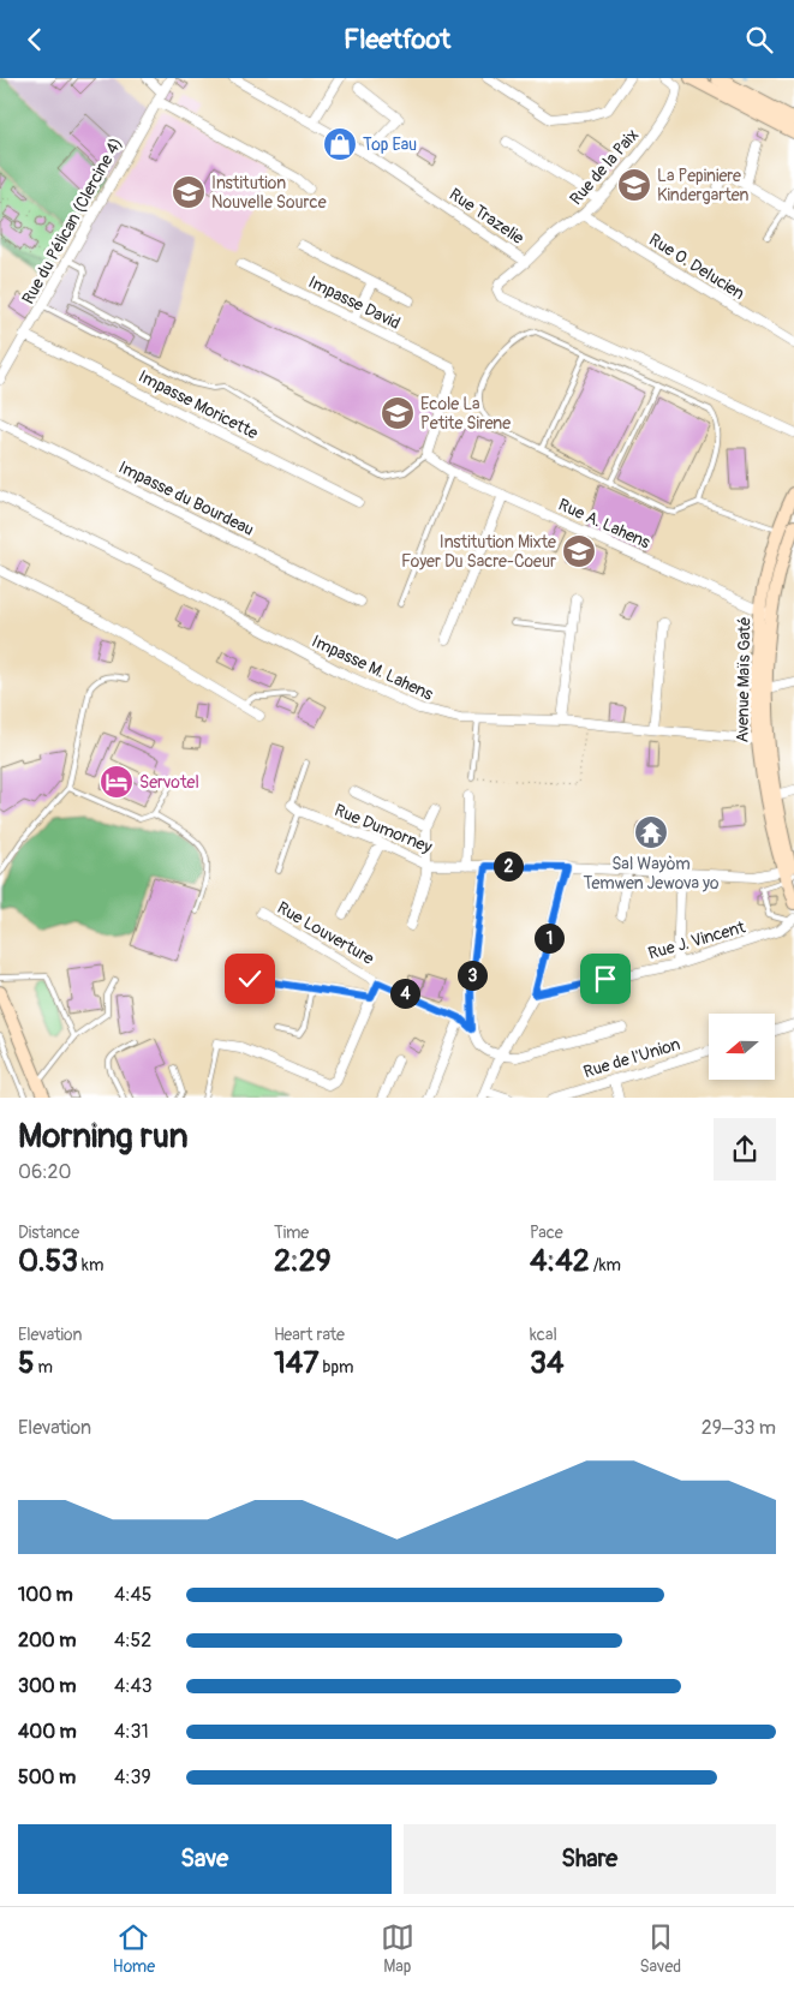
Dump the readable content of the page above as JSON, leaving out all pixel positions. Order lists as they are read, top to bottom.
{
  "streets": {
    "main road": ["Avenue Maïs Gaté"],
    "street": [
      "Rue de la Paix",
      "Rue Trazelie",
      "Rue du Pélican (Clercine 4)",
      "Rue O. Delucien",
      "Impasse David",
      "Impasse Moricette",
      "Impasse du Bourdeau",
      "Rue A. Lahens",
      "Impasse M. Lahens",
      "Rue Dumorney",
      "Rue Louverture",
      "Rue J. Vincent",
      "Rue de l'Union"
    ]
  },
  "crossings": [
    ["Rue de la Paix", "Rue Trazelie"],
    ["Rue de la Paix", "Rue O. Delucien"],
    ["Rue du Pélican (Clercine 4)", "Impasse Moricette"],
    ["Impasse David", "Rue A. Lahens"],
    ["Rue A. Lahens", "Avenue Maïs Gaté"],
    ["Impasse M. Lahens", "Avenue Maïs Gaté"],
    ["Avenue Maïs Gaté", "Rue Dumorney"]
  ],
  "places": {
    "shop": ["Top Eau"],
    "school or university": [
      "La Pepiniere Kindergarten",
      "Institution Nouvelle Source",
      "Ecole La Petite Sirene",
      "Institution Mixte Foyer Du Sacre-Coeur"
    ],
    "hotel": ["Servotel"],
    "temple": ["Sal Wayòm Temwen Jewova yo"]
  },
  "north": "left",
  "page": {
    "header": "Fleetfoot",
    "pins": [
      "2",
      "1",
      "3",
      "4"
    ],
    "heading": ["Morning run", "06:20"],
    "stats": [
      ["Distance", "0.53 km"],
      ["Time", "2:29"],
      ["Pace", "4:42 /km"],
      ["Elevation", "5 m"],
      ["Heart rate", "147 bpm"],
      ["kcal", "34"]
    ],
    "chart": ["Elevation", "29–33 m"],
    "list": [
      {
        "name": "100 m",
        "note": "4:45"
      },
      {
        "name": "200 m",
        "note": "4:52"
      },
      {
        "name": "300 m",
        "note": "4:43"
      },
      {
        "name": "400 m",
        "note": "4:31"
      },
      {
        "name": "500 m",
        "note": "4:39"
      }
    ],
    "buttons": ["Save", "Share"],
    "tabs": ["Home", "Map", "Saved"]
  }
}
